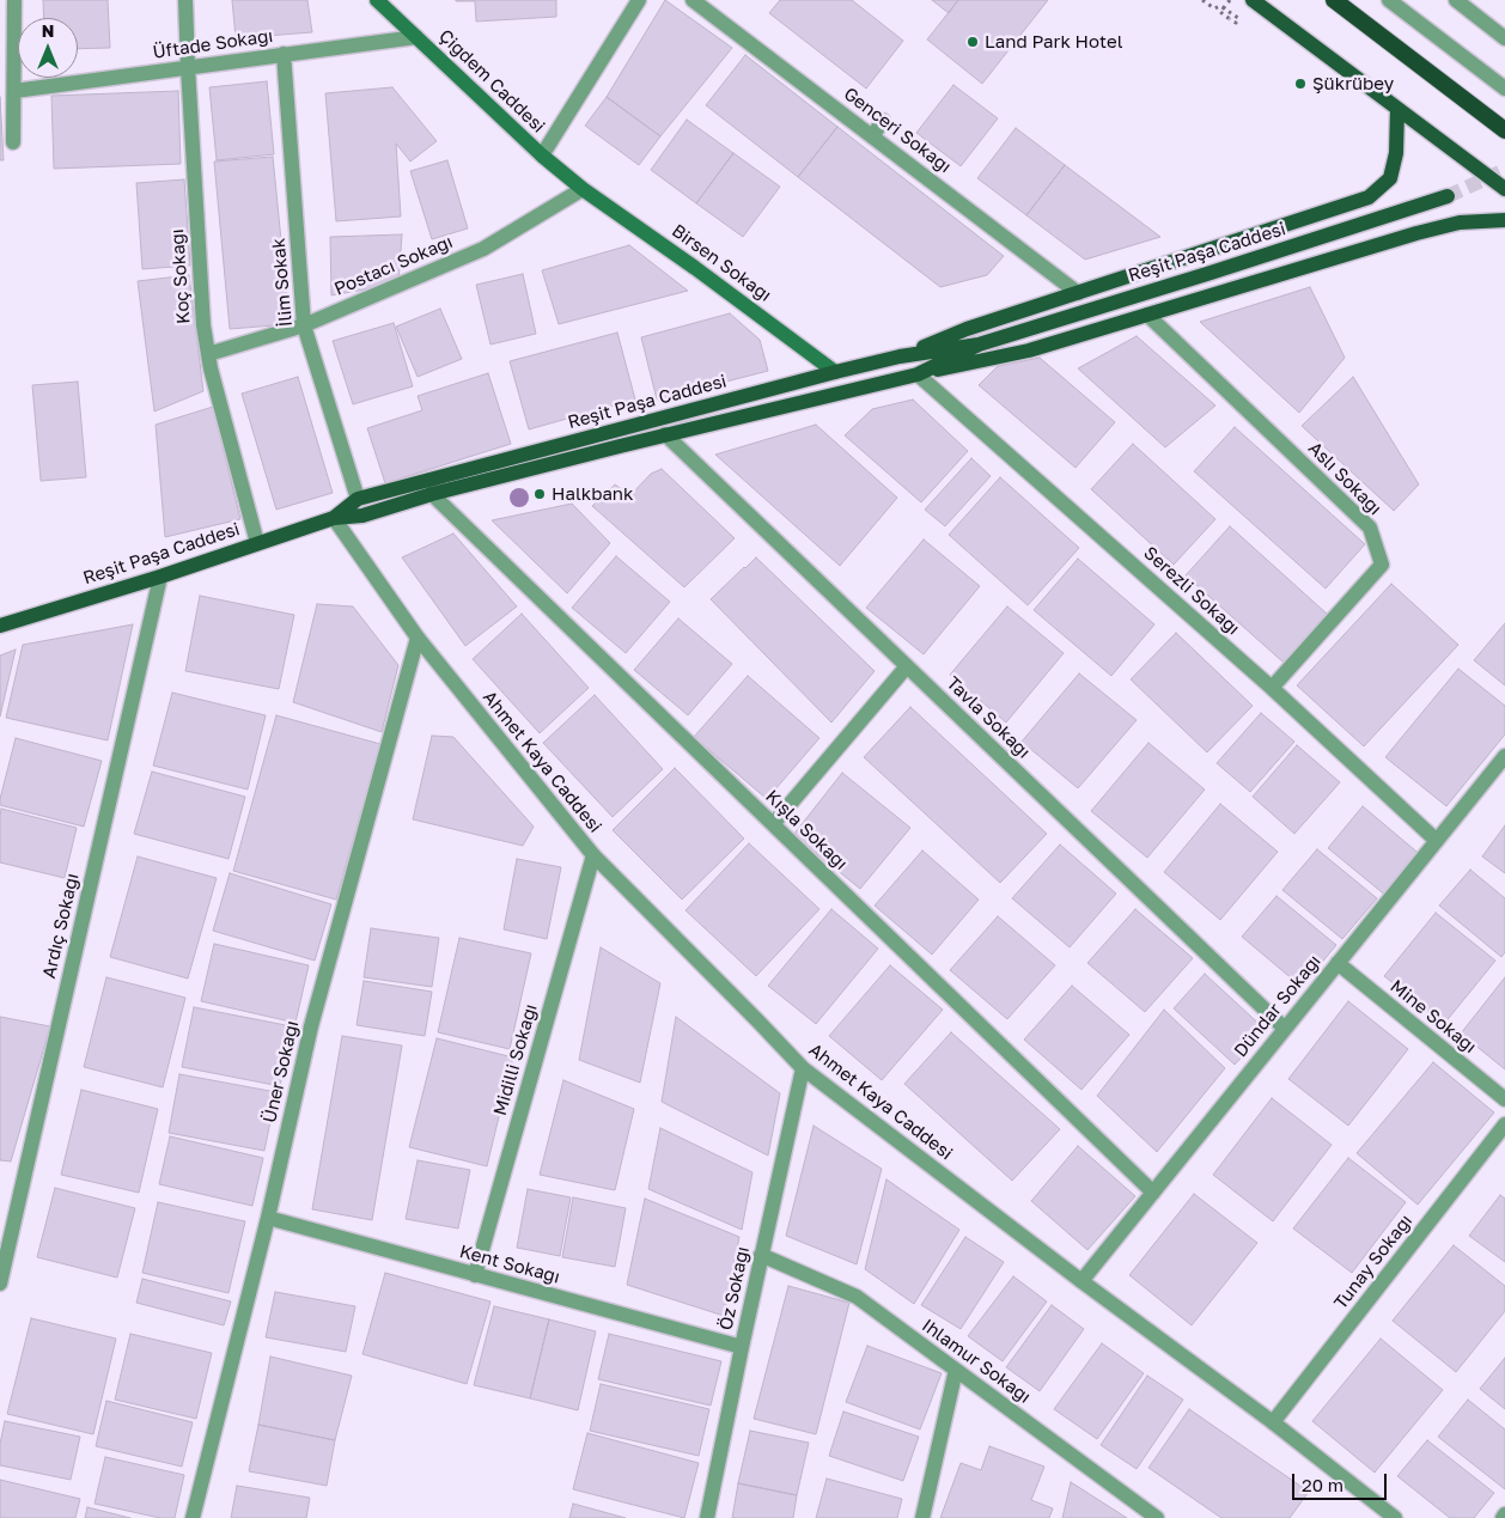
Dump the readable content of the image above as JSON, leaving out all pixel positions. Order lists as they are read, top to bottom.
{
  "streets": {
    "main road": ["Çiğdem Caddesi", "Reşit Paşa Caddesi", "Birsen Sokağı"],
    "street": [
      "Üftade Sokağı",
      "Genceri Sokağı",
      "Postacı Sokağı",
      "Koç Sokağı",
      "İlim Sokak",
      "Aslı Sokağı",
      "Serezli Sokağı",
      "Tavla Sokağı",
      "Ahmet Kaya Caddesi",
      "Kışla Sokağı",
      "Ardıç Sokağı",
      "Dündar Sokağı",
      "Mine Sokağı",
      "Midilli Sokağı",
      "Üner Sokağı",
      "Tunay Sokağı",
      "Kent Sokağı",
      "Öz Sokağı",
      "Ihlamur Sokağı"
    ]
  },
  "crossings": [
    ["Üftade Sokağı", "Çiğdem Caddesi"],
    ["Üftade Sokağı", "Koç Sokağı"],
    ["Üftade Sokağı", "İlim Sokak"],
    ["Çiğdem Caddesi", "Birsen Sokağı"],
    ["Çiğdem Caddesi", "Postacı Sokağı"],
    ["Reşit Paşa Caddesi", "Birsen Sokağı"],
    ["Reşit Paşa Caddesi", "Koç Sokağı"],
    ["Reşit Paşa Caddesi", "İlim Sokak"],
    ["Reşit Paşa Caddesi", "Serezli Sokağı"],
    ["Reşit Paşa Caddesi", "Tavla Sokağı"],
    ["Reşit Paşa Caddesi", "Ahmet Kaya Caddesi"],
    ["Reşit Paşa Caddesi", "Kışla Sokağı"],
    ["Reşit Paşa Caddesi", "Ardıç Sokağı"],
    ["Birsen Sokağı", "Postacı Sokağı"],
    ["Postacı Sokağı", "Koç Sokağı"],
    ["Postacı Sokağı", "İlim Sokak"],
    ["Aslı Sokağı", "Serezli Sokağı"],
    ["Serezli Sokağı", "Dündar Sokağı"],
    ["Tavla Sokağı", "Dündar Sokağı"],
    ["Ahmet Kaya Caddesi", "Dündar Sokağı"],
    ["Ahmet Kaya Caddesi", "Midilli Sokağı"],
    ["Ahmet Kaya Caddesi", "Üner Sokağı"],
    ["Ahmet Kaya Caddesi", "Tunay Sokağı"],
    ["Ahmet Kaya Caddesi", "Öz Sokağı"],
    ["Kışla Sokağı", "Dündar Sokağı"],
    ["Dündar Sokağı", "Mine Sokağı"],
    ["Midilli Sokağı", "Kent Sokağı"],
    ["Üner Sokağı", "Kent Sokağı"],
    ["Kent Sokağı", "Öz Sokağı"],
    ["Öz Sokağı", "Ihlamur Sokağı"]
  ],
  "places": ["Land Park Hotel", "Şükrübey", "Halkbank"],
  "scale_bar": "20 m",
  "north": "top"
}
